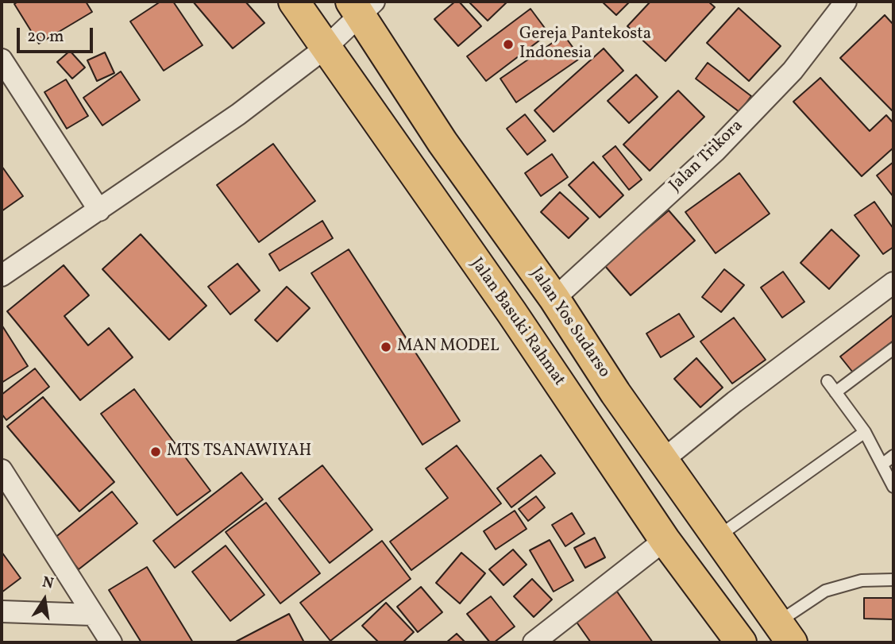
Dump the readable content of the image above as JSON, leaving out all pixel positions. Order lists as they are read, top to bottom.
{
  "streets": {
    "highway": ["Jalan Basuki Rahmat", "Jalan Yos Sudarso"],
    "street": ["Jalan Trikora"]
  },
  "crossings": [
    ["Jalan Trikora", "Jalan Yos Sudarso"]
  ],
  "places": ["Gereja Pantekosta Indonesia", "MAN MODEL", "MTS TSANAWIYAH"],
  "scale_bar": "20 m",
  "north": "top"
}
